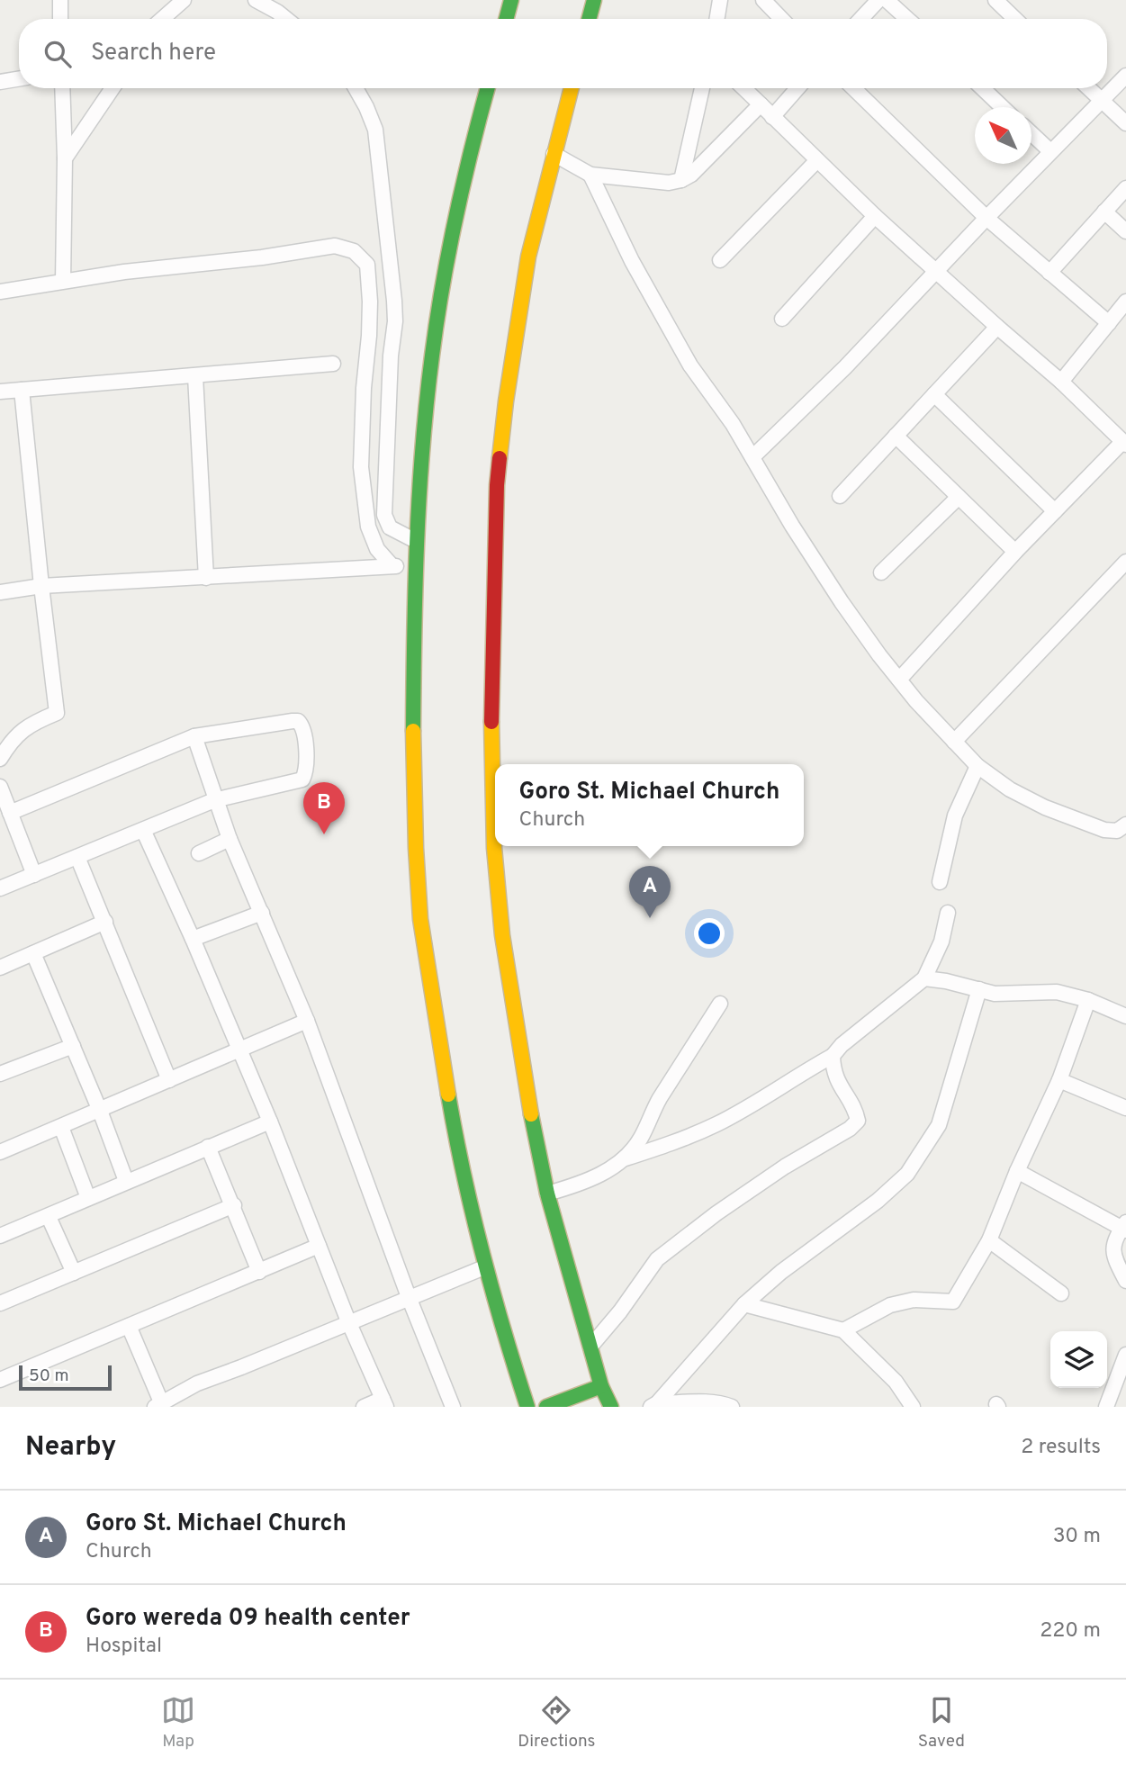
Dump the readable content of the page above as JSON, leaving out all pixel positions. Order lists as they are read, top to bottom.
{
  "scale_bar": "50 m",
  "north": "top left",
  "page": {
    "search": "Search here",
    "popup": ["Goro St. Michael Church", "Church"],
    "pins": ["B", "A"],
    "scale": "50 m",
    "heading": ["Nearby", "2 results"],
    "list": [
      {
        "mark": "A",
        "name": "Goro St. Michael Church",
        "note": "Church",
        "value": "30 m"
      },
      {
        "mark": "B",
        "name": "Goro wereda 09 health center",
        "note": "Hospital",
        "value": "220 m"
      }
    ],
    "nav": ["Map", "Directions", "Saved"]
  }
}
